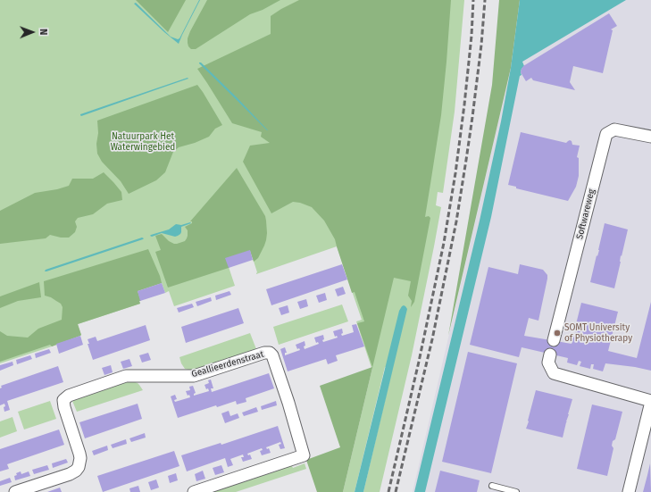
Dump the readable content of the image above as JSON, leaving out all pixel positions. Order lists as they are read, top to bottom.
{
  "streets": {
    "street": ["Softwareweg", "Geallieerdenstraat"]
  },
  "parks": ["Natuurpark Het Waterwingebied"],
  "places": ["SOMT University of Physiotherapy"],
  "north": "right"
}
